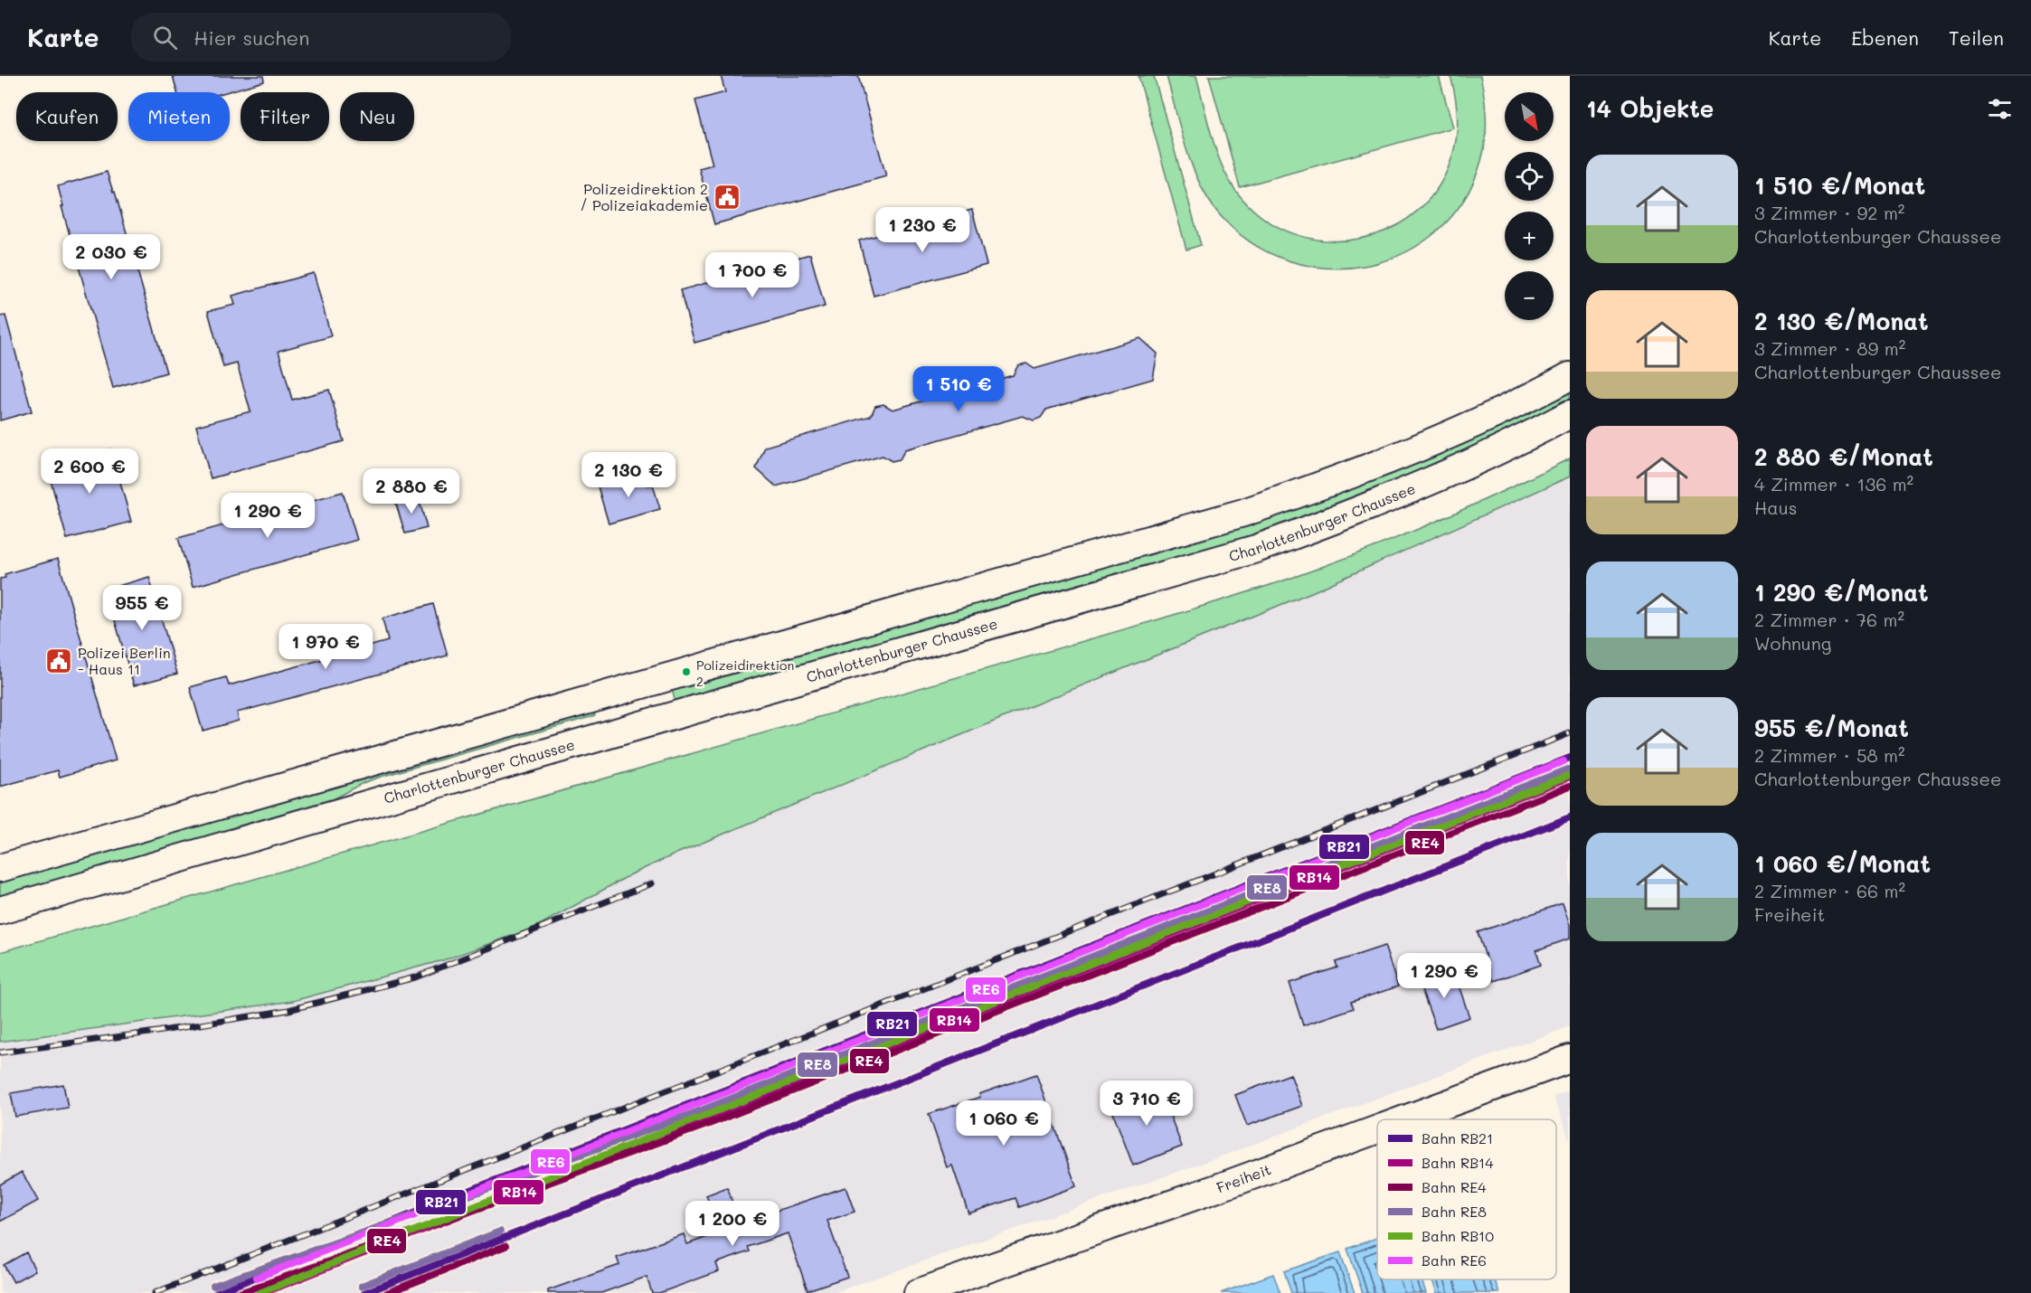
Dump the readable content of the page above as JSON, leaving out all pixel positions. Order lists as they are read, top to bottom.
{
  "streets": {
    "main road": ["Charlottenburger Chaussee", "Freiheit"]
  },
  "places": {
    "public building": ["Polizeidirektion 2 / Polizeiakademie", "Polizei Berlin - Haus 11"],
    "other": ["Polizeidirektion 2"]
  },
  "lines": [
    "rail line RB21",
    "rail line RE6",
    "rail line RE8",
    "rail line RB10",
    "rail line RB14",
    "rail line RE4"
  ],
  "legend": [
    "Bahn RB21",
    "Bahn RB14",
    "Bahn RE4",
    "Bahn RE8",
    "Bahn RB10",
    "Bahn RE6"
  ],
  "north": "bottom right",
  "page": {
    "header": "Karte",
    "search": "Hier suchen",
    "nav": ["Karte", "Ebenen", "Teilen"],
    "heading": "14 Objekte",
    "map_buttons": ["+", "−"],
    "chip": [
      "Kaufen",
      "Mieten",
      "Filter",
      "Neu"
    ],
    "list": [
      {
        "name": "1 510 €/Monat",
        "note": "3 Zimmer · 92 m² · Charlottenburger Chaussee"
      },
      {
        "name": "2 130 €/Monat",
        "note": "3 Zimmer · 89 m² · Charlottenburger Chaussee"
      },
      {
        "name": "2 880 €/Monat",
        "note": "4 Zimmer · 136 m² · Haus"
      },
      {
        "name": "1 290 €/Monat",
        "note": "2 Zimmer · 76 m² · Wohnung"
      },
      {
        "name": "955 €/Monat",
        "note": "2 Zimmer · 58 m² · Charlottenburger Chaussee"
      },
      {
        "name": "1 060 €/Monat",
        "note": "2 Zimmer · 66 m² · Freiheit"
      }
    ],
    "price": [
      "1 230 €",
      "2 030 €",
      "1 700 €",
      "1 510 €",
      "2 600 €",
      "2 130 €",
      "2 880 €",
      "1 290 €",
      "955 €",
      "1 970 €",
      "1 290 €",
      "3 710 €",
      "1 060 €",
      "1 200 €"
    ]
  }
}
